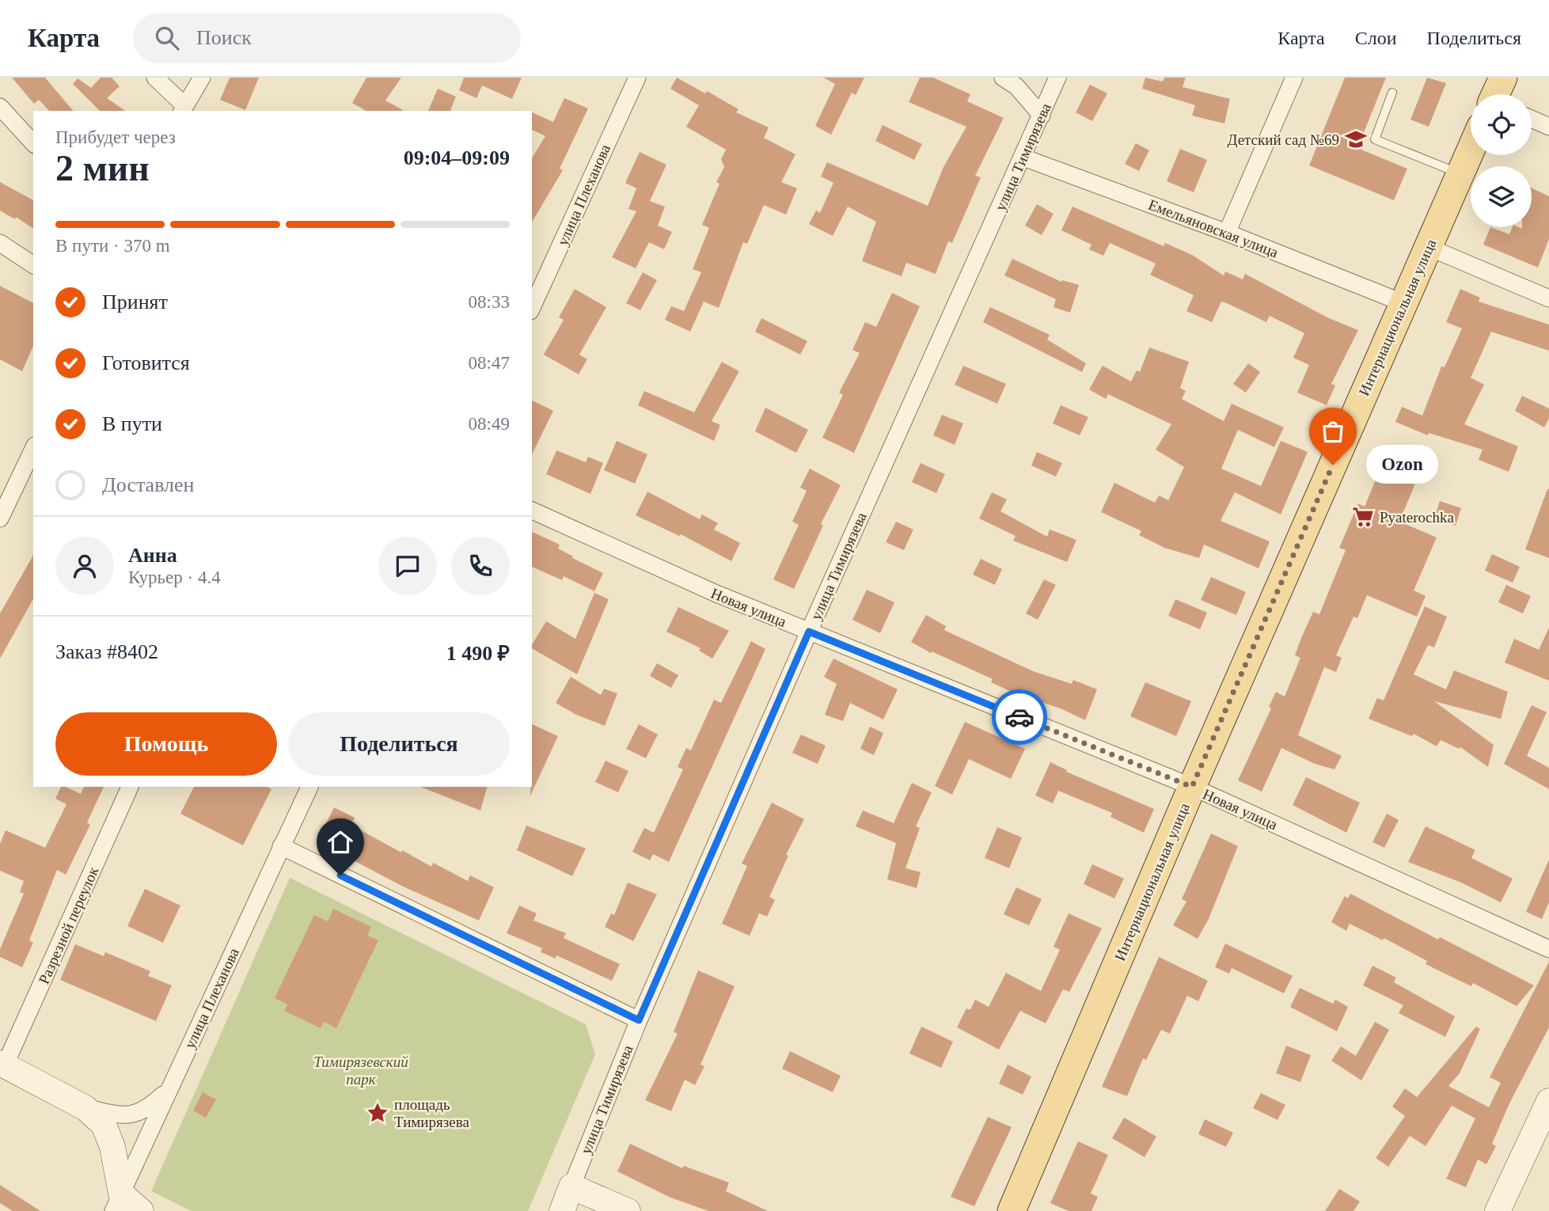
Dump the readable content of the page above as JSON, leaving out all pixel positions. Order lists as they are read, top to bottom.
{
  "streets": {
    "main road": ["Интернациональная улица"],
    "street": [
      "улица Тимирязева",
      "улица Плеханова",
      "Емельяновская улица",
      "Новая улица",
      "Разрезной переулок"
    ]
  },
  "crossings": [
    ["улица Тимирязева", "Емельяновская улица"],
    ["улица Тимирязева", "Новая улица"],
    ["Емельяновская улица", "Интернациональная улица"],
    ["Интернациональная улица", "Новая улица"]
  ],
  "parks": ["Тимирязевский парк"],
  "places": {
    "school or university": ["Детский сад №69"],
    "other": ["Ozon"],
    "supermarket": ["Pyaterochka"],
    "place": ["площадь Тимирязева"]
  },
  "page": {
    "header": "Карта",
    "search": "Поиск",
    "nav": ["Карта", "Слои", "Поделиться"],
    "heading": ["2 мин", "Прибудет через", "09:04–09:09"],
    "panel": [
      "Анна",
      "Курьер · 4.4",
      "Заказ #8402",
      "1 490 ₽"
    ],
    "bar": "В пути · 370 m",
    "list": [
      ["Принят", "08:33"],
      ["Готовится", "08:47"],
      ["В пути", "08:49"],
      "Доставлен"
    ],
    "bubble": "Ozon",
    "buttons": ["Помощь", "Поделиться"]
  }
}
